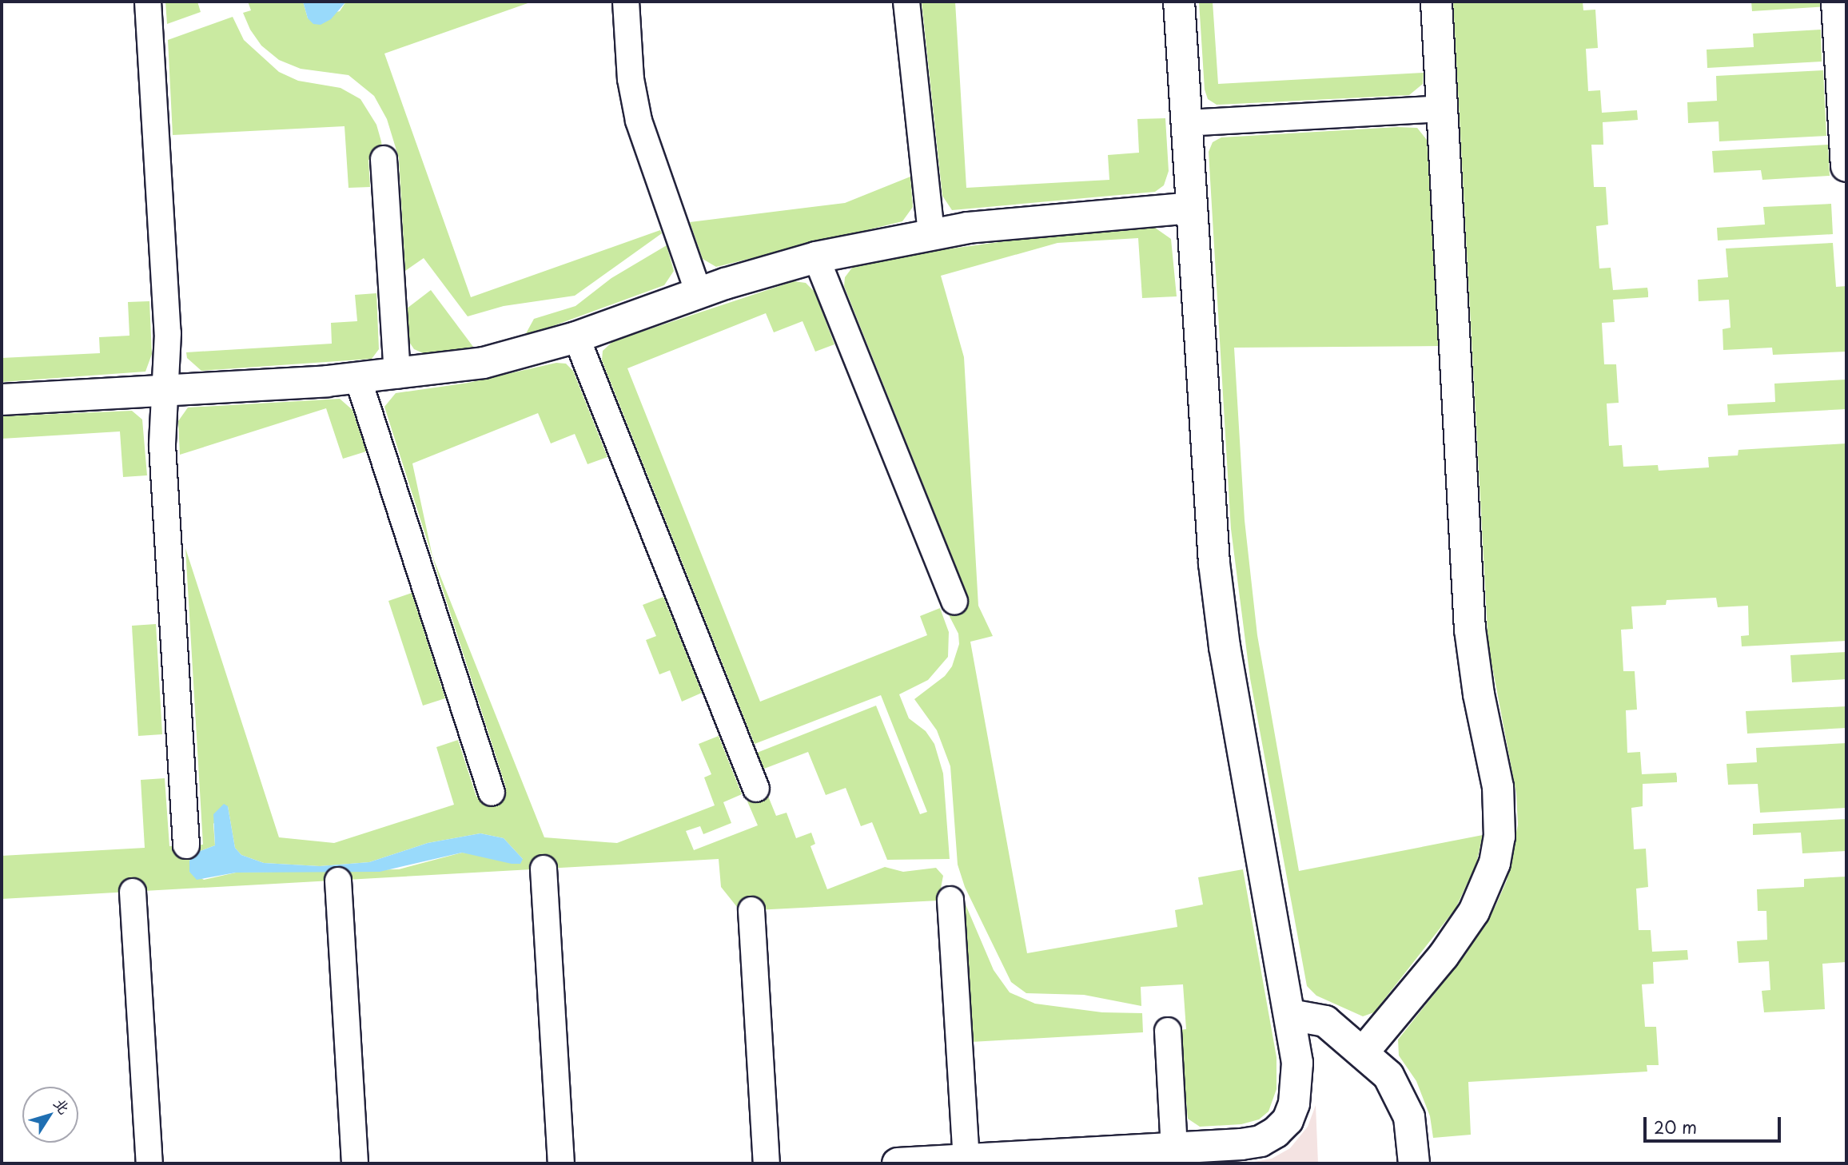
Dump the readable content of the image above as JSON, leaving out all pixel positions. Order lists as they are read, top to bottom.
{
  "scale_bar": "20 m",
  "north": "top right"
}
